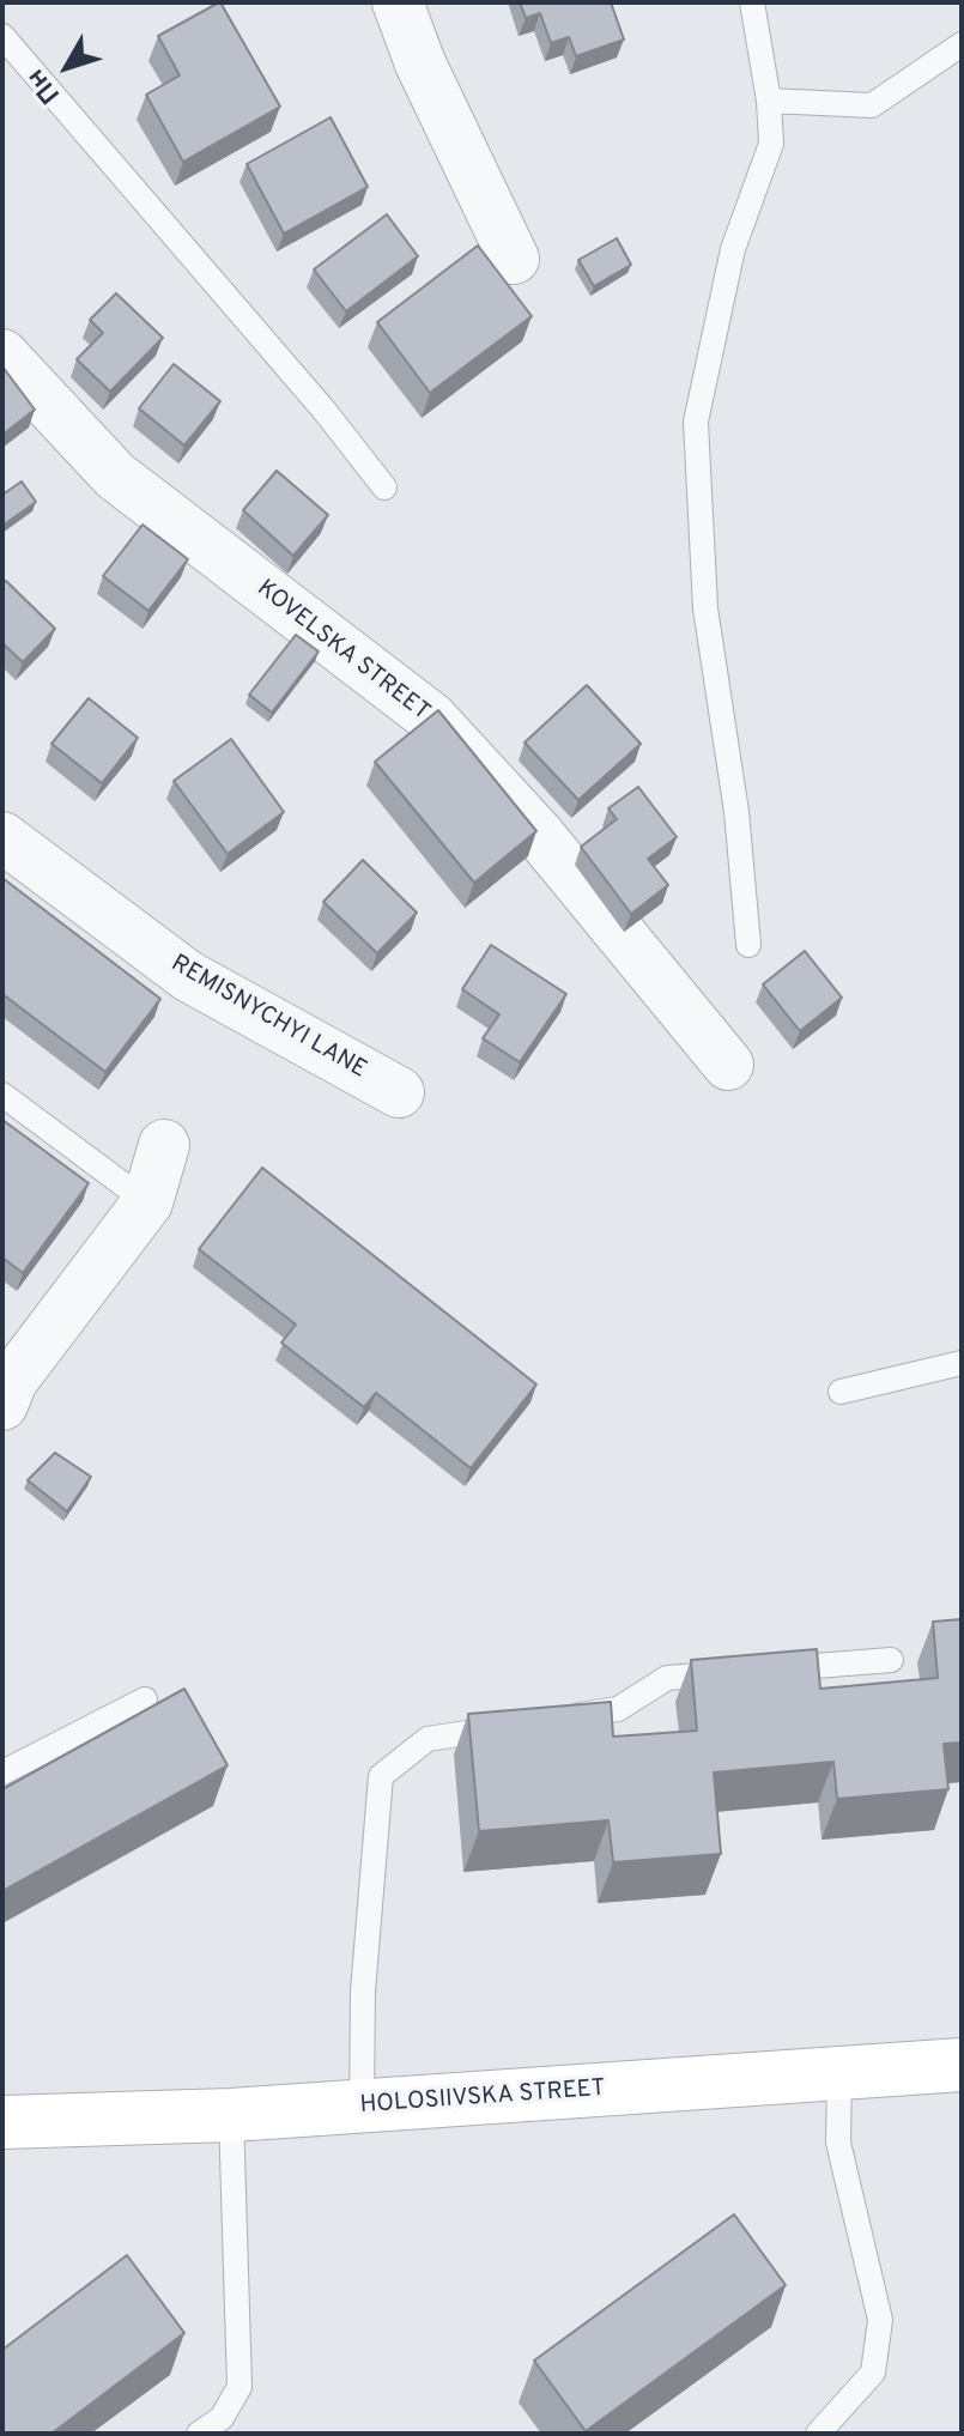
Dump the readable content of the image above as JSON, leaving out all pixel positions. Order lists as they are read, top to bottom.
{
  "streets": {
    "main road": ["HOLOSIIVSKA STREET"],
    "street": ["KOVELSKA STREET", "REMISNYCHYI LANE"]
  },
  "north": "bottom left"
}
